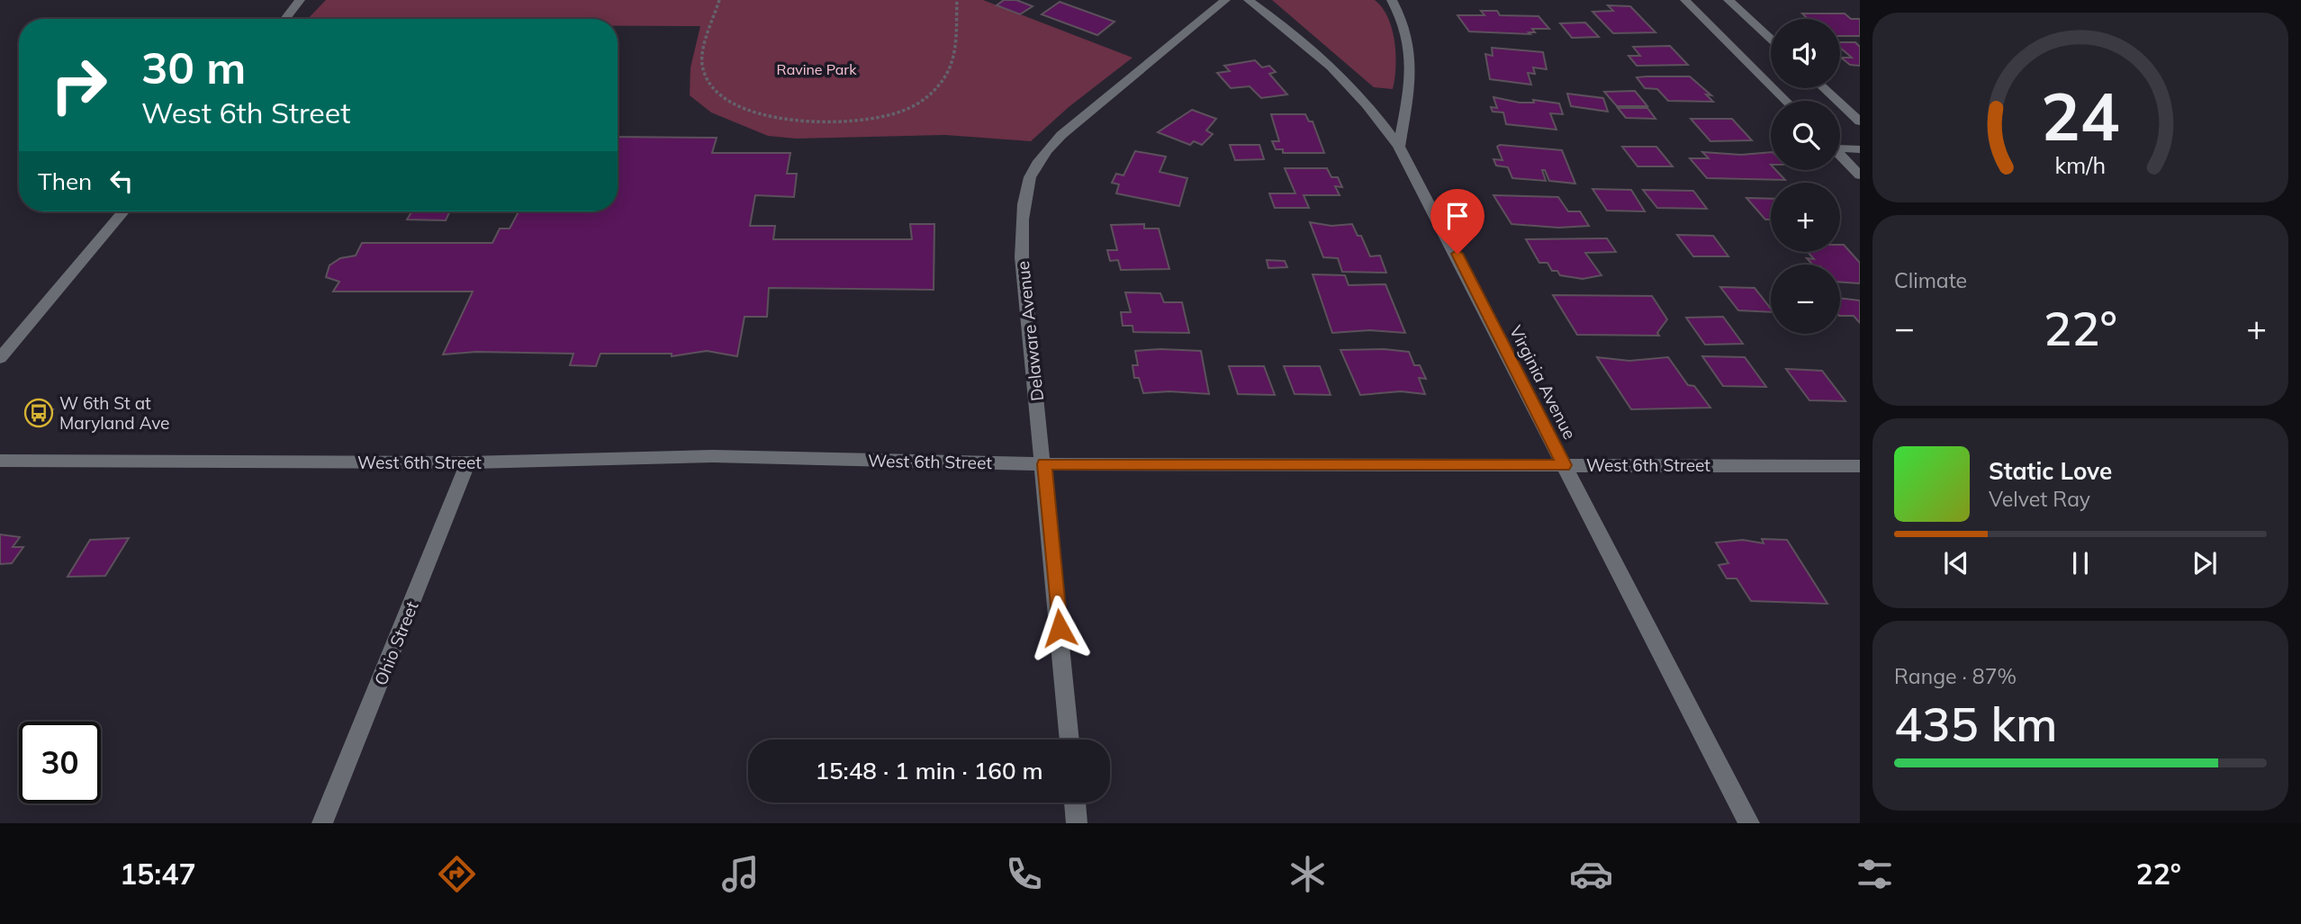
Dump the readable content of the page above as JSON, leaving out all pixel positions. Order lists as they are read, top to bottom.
{
  "streets": {
    "street": [
      "Delaware Avenue",
      "Virginia Avenue",
      "West 6th Street",
      "Ohio Street"
    ]
  },
  "crossings": [
    ["Delaware Avenue", "West 6th Street"],
    ["Virginia Avenue", "West 6th Street"],
    ["West 6th Street", "Ohio Street"]
  ],
  "parks": ["Ravine Park"],
  "places": {
    "bus stop": ["W 6th St at Maryland Ave"]
  },
  "page": {
    "map_buttons": ["+", "−"],
    "turn": ["30 m", "West 6th Street"],
    "then": "Then",
    "tile": [
      "Climate",
      ["Range · 87%", "435 km"]
    ],
    "heat": ["−", "22°", "+"],
    "song": ["Static Love", "Velvet Ray"],
    "limit": "30",
    "trip": "15:48 · 1 min · 160 m",
    "tabs": ["15:47", "22°"],
    "gauge": ["24", "km/h"]
  }
}
